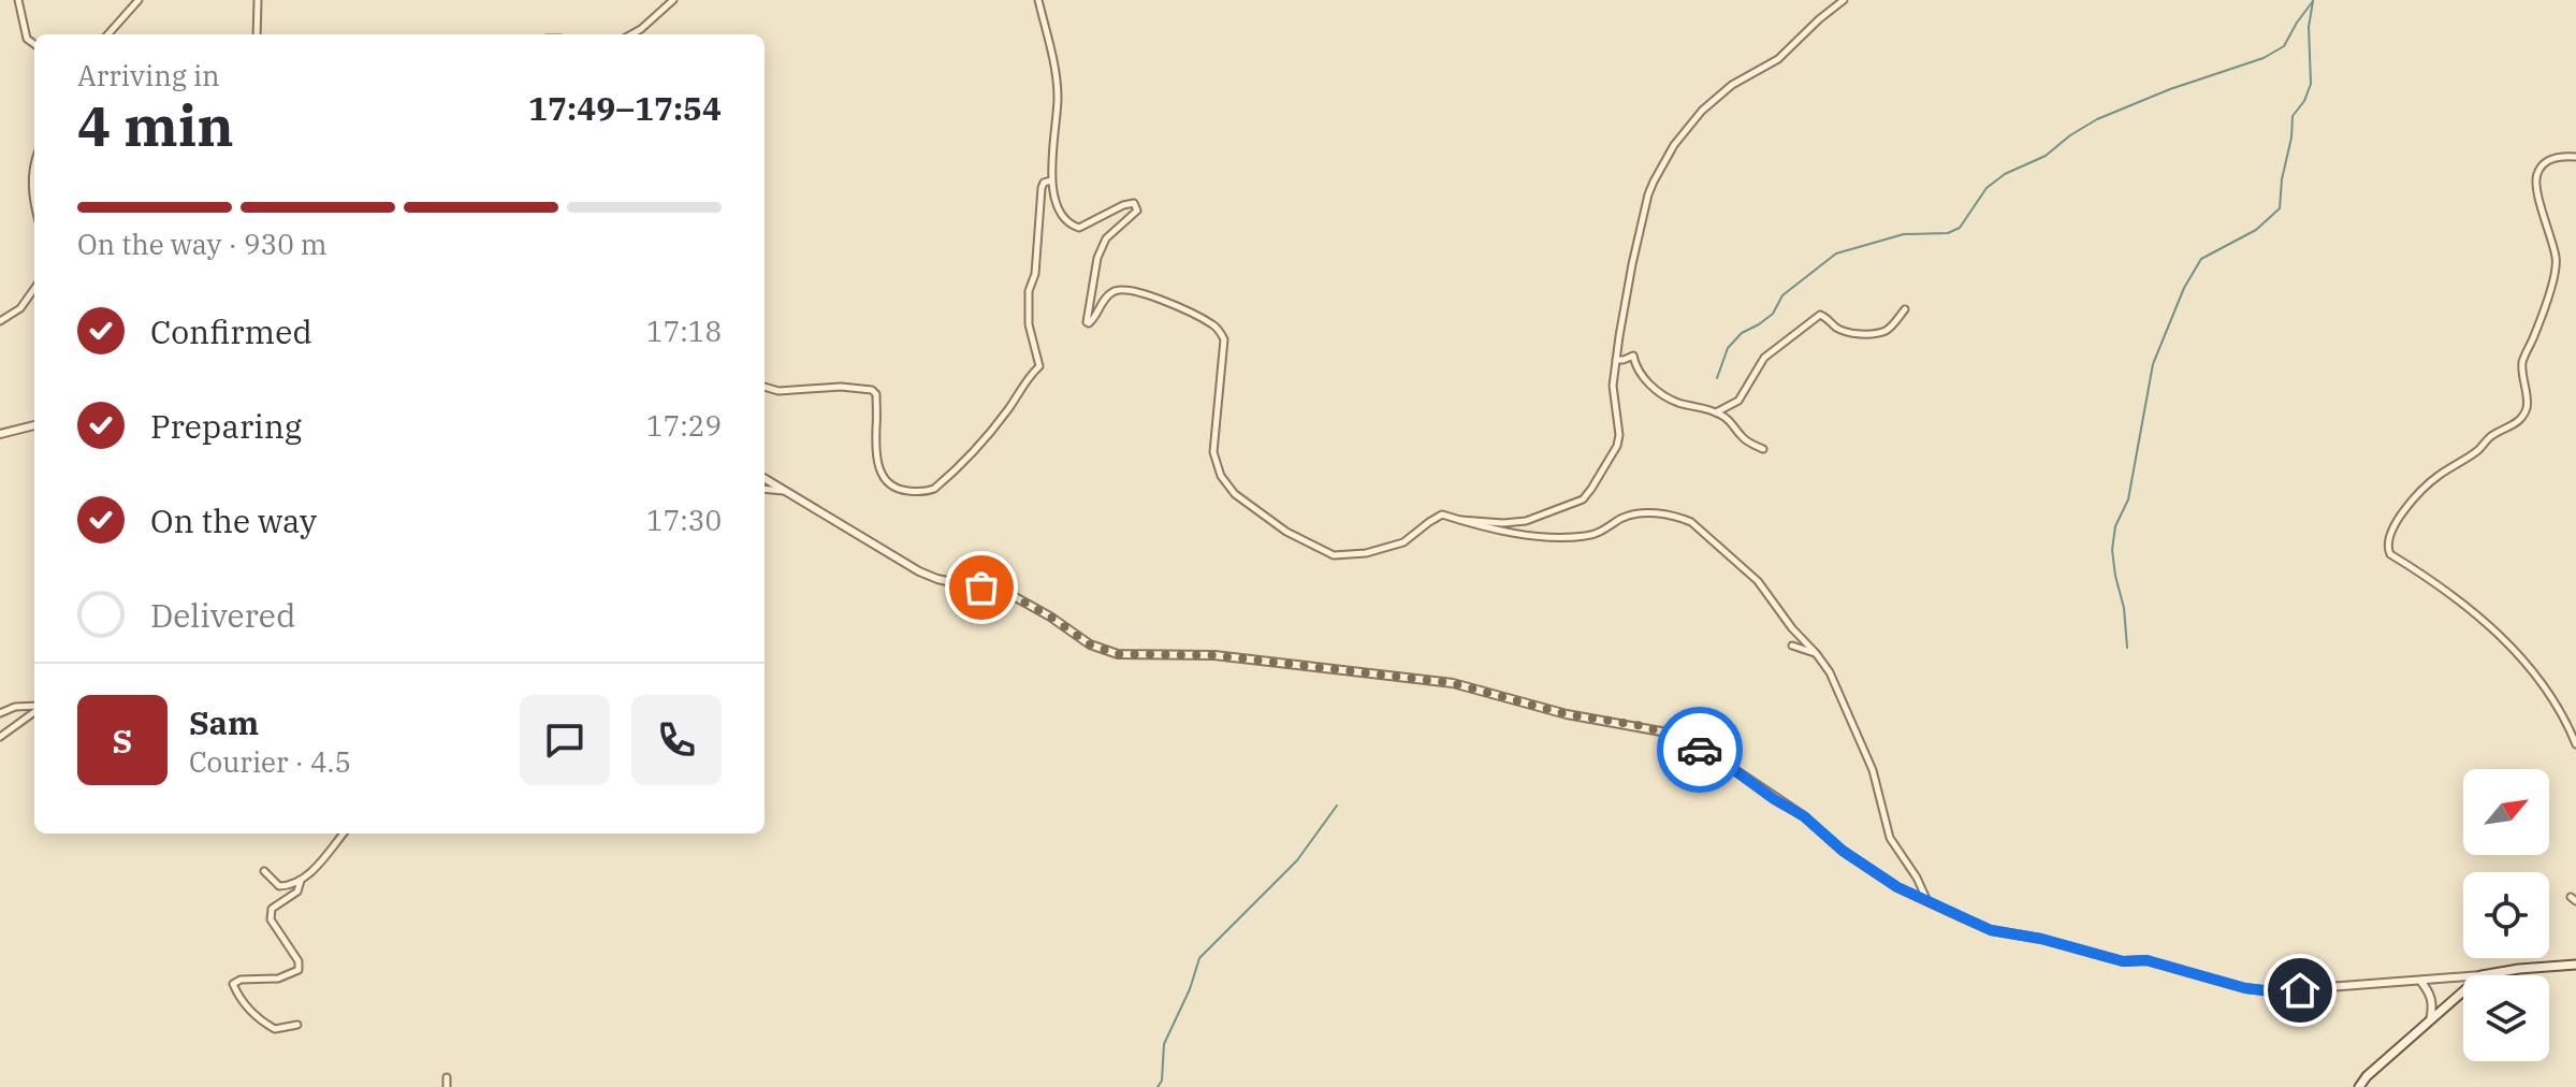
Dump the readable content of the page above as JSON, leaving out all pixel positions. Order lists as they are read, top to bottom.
{
  "north": "top right",
  "page": {
    "heading": ["4 min", "Arriving in", "17:49–17:54"],
    "panel": ["Sam", "Courier · 4.5"],
    "bar": "On the way · 930 m",
    "list": [
      ["Confirmed", "17:18"],
      ["Preparing", "17:29"],
      ["On the way", "17:30"],
      "Delivered"
    ],
    "round": "S"
  }
}
